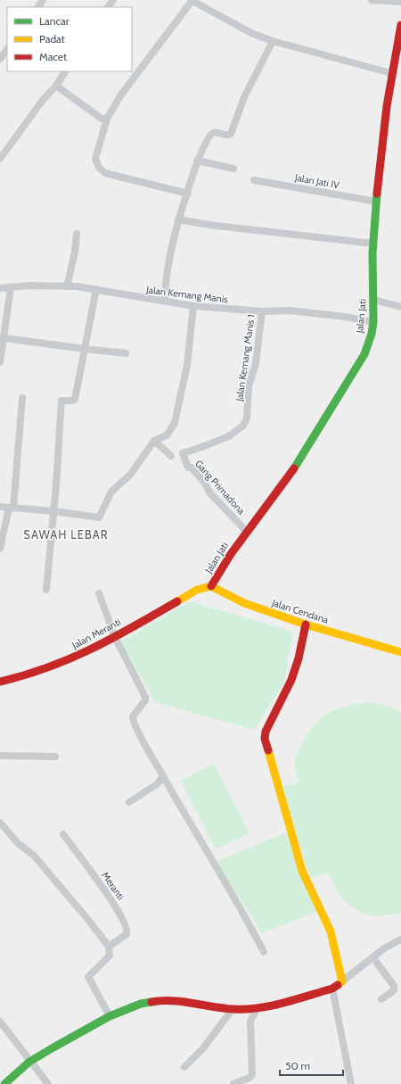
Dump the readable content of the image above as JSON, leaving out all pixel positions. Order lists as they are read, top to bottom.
{
  "streets": {
    "street": [
      "Jalan Jati IV",
      "Jalan Kemang Manis",
      "Jalan Jati",
      "Jalan Kemang Manis 1",
      "Gang Primadona",
      "Jalan Cendana",
      "Jalan Meranti",
      "Meranti"
    ]
  },
  "crossings": [
    ["Jalan Jati IV", "Jalan Jati"],
    ["Jalan Kemang Manis", "Jalan Jati"],
    ["Jalan Kemang Manis", "Jalan Kemang Manis 1"],
    ["Jalan Jati", "Gang Primadona"],
    ["Jalan Jati", "Jalan Cendana"],
    ["Jalan Jati", "Jalan Meranti"],
    ["Jalan Kemang Manis 1", "Gang Primadona"],
    ["Jalan Cendana", "Jalan Meranti"]
  ],
  "districts": ["SAWAH LEBAR"],
  "legend": ["Lancar", "Padat", "Macet"],
  "scale_bar": "50 m"
}
